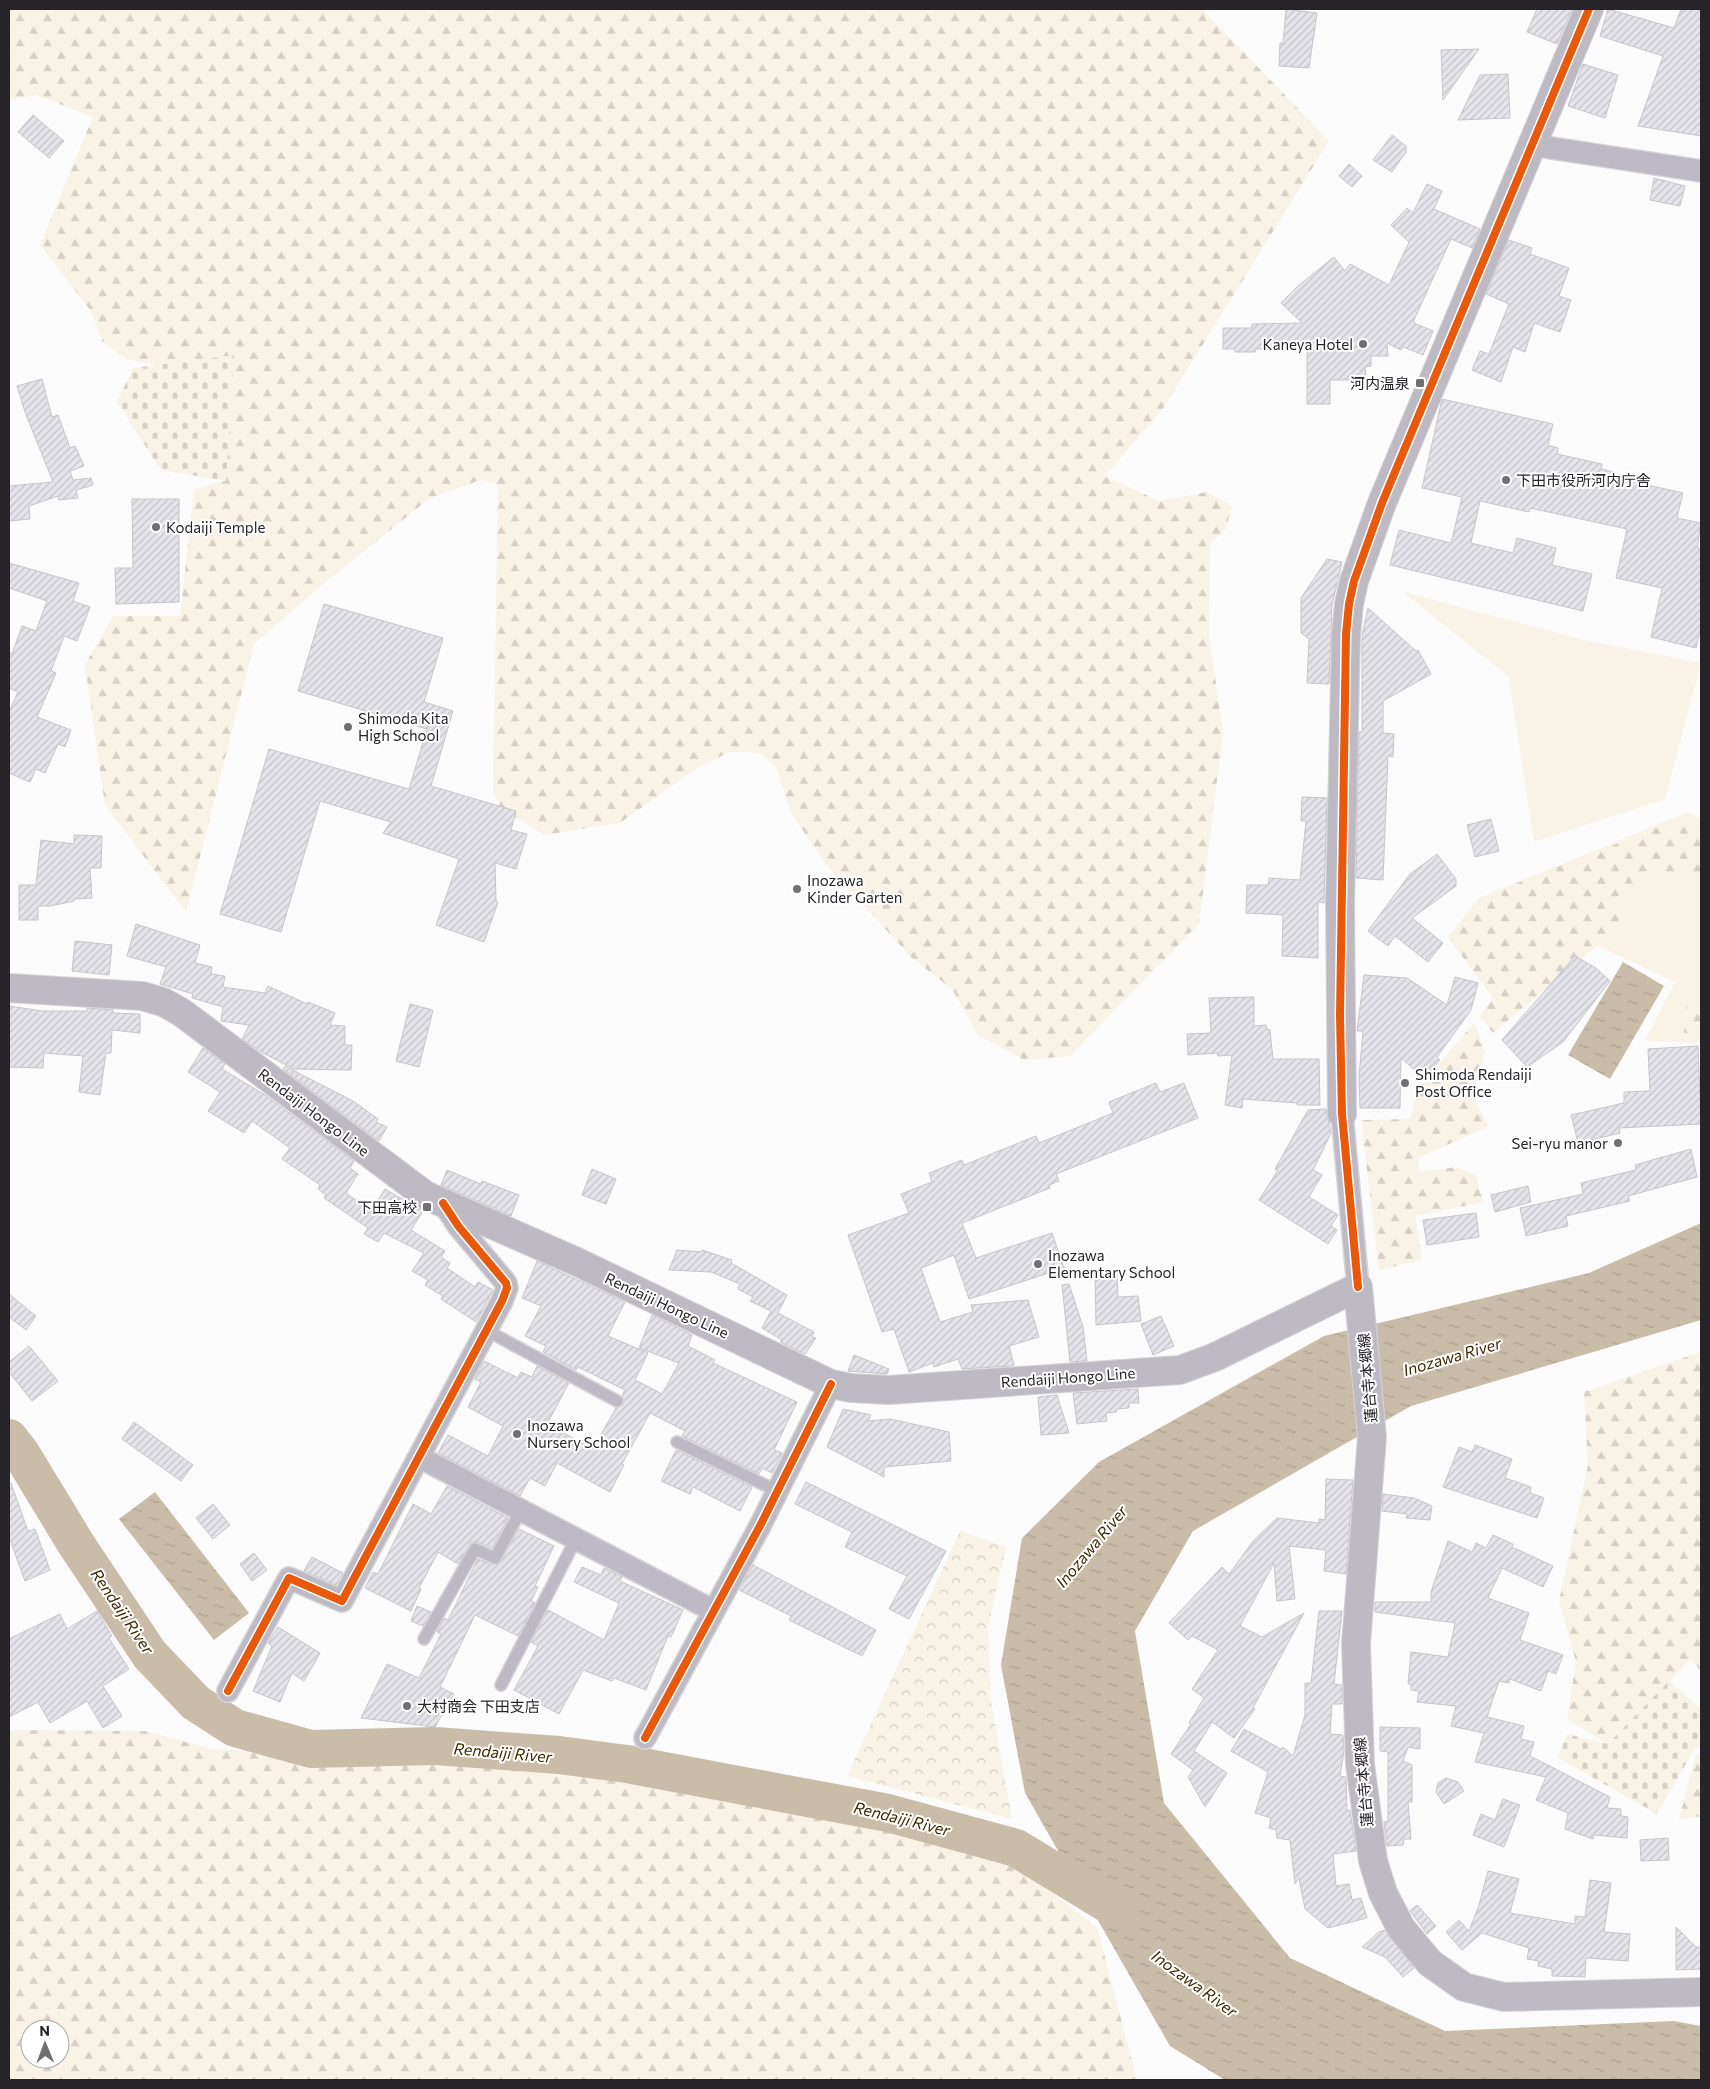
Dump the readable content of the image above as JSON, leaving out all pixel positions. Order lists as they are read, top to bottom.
{
  "streets": {
    "main road": ["Rendaiji Hongo Line", "蓮台寺本郷線"]
  },
  "crossings": [
    ["Rendaiji Hongo Line", "蓮台寺本郷線"]
  ],
  "water": ["Inozawa River", "Rendaiji River"],
  "places": {
    "other": [
      "Kaneya Hotel",
      "下田市役所河内庁舎",
      "Kodaiji Temple",
      "Shimoda Kita High School",
      "Inozawa Kinder Garten",
      "Shimoda Rendaiji Post Office",
      "Sei-ryu manor",
      "Inozawa Elementary School",
      "Inozawa Nursery School",
      "大村商会 下田支店"
    ],
    "transit": ["河内温泉", "下田高校"]
  },
  "north": "top"
}
